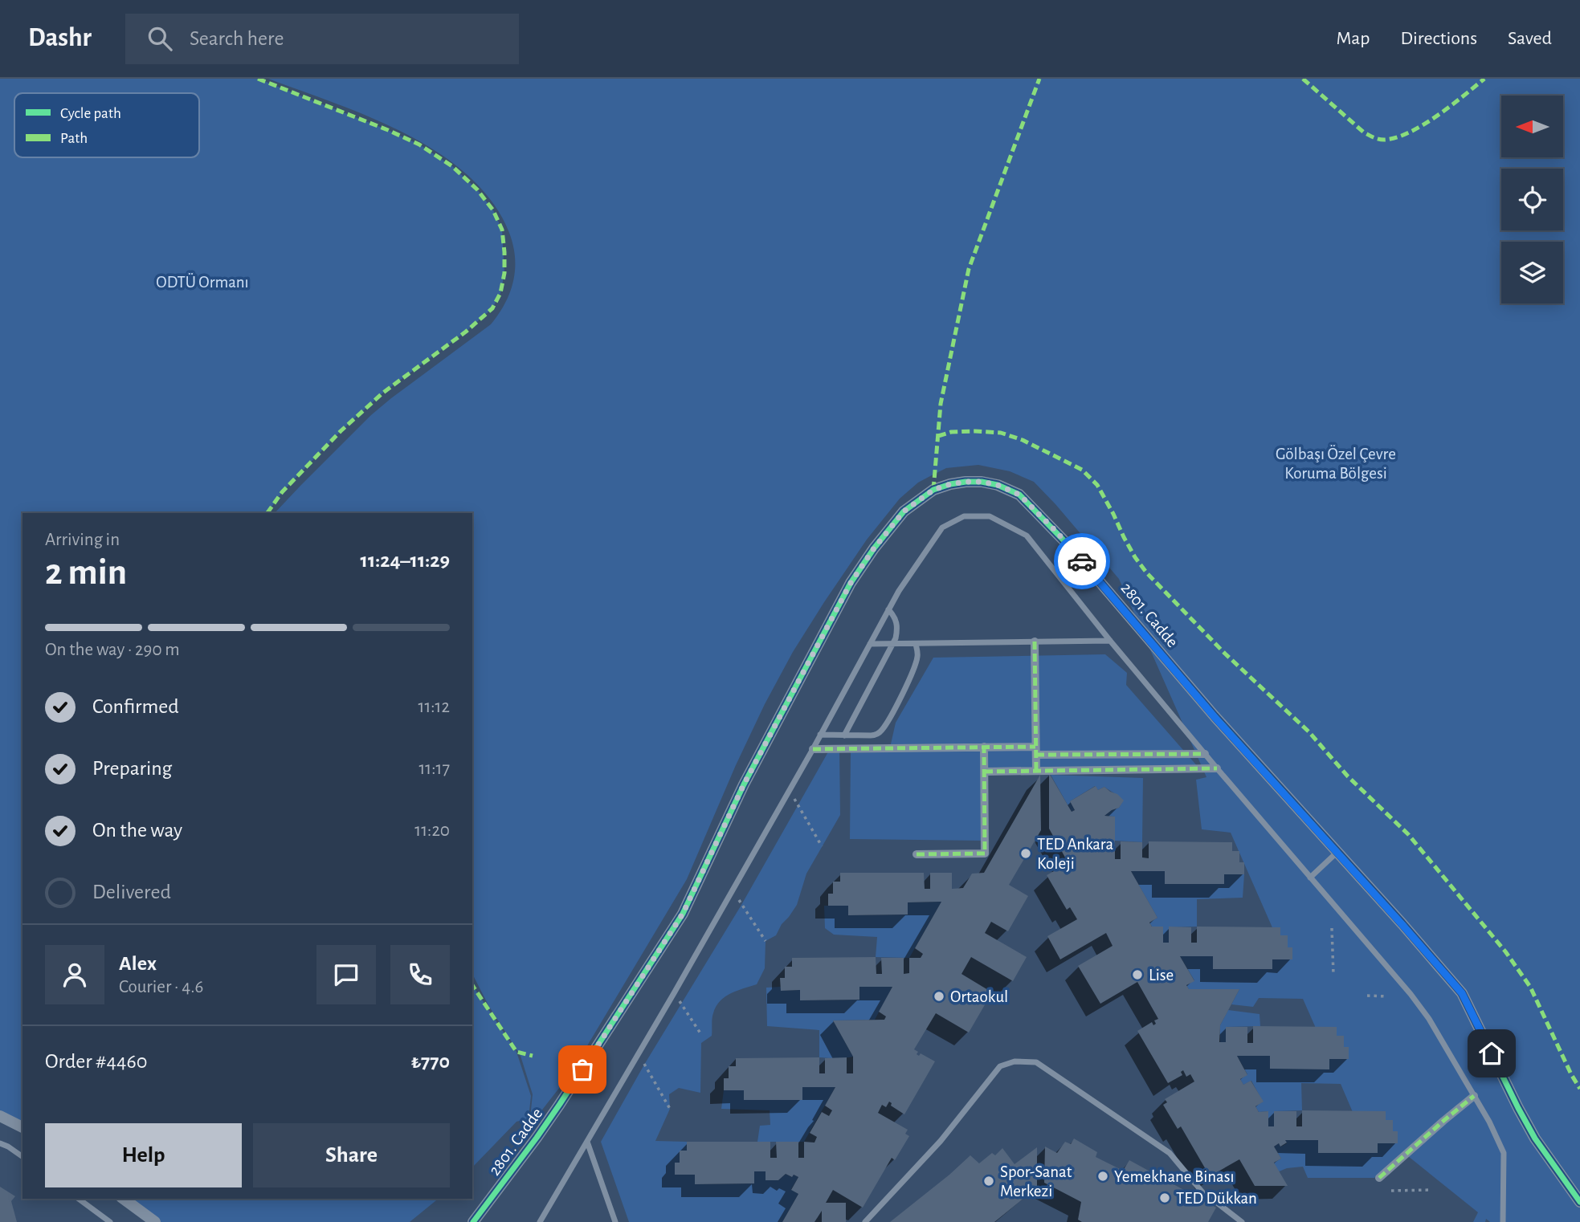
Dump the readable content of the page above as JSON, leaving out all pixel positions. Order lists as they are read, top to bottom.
{
  "streets": {
    "street": ["2801. Cadde"]
  },
  "parks": ["ODTÜ Ormanı", "Gölbaşı Özel Çevre Koruma Bölgesi"],
  "places": [
    "TED Ankara Koleji",
    "Lise",
    "Ortaokul",
    "Yemekhane Binası",
    "Spor-Sanat Merkezi",
    "TED Dükkan"
  ],
  "legend": ["Cycle path", "Path"],
  "north": "left",
  "page": {
    "header": "Dashr",
    "search": "Search here",
    "nav": ["Map", "Directions", "Saved"],
    "heading": ["2 min", "Arriving in", "11:24–11:29"],
    "panel": [
      "Alex",
      "Courier · 4.6",
      "Order #4460",
      "₺770"
    ],
    "bar": "On the way · 290 m",
    "list": [
      ["Confirmed", "11:12"],
      ["Preparing", "11:17"],
      ["On the way", "11:20"],
      "Delivered"
    ],
    "buttons": ["Help", "Share"]
  }
}
